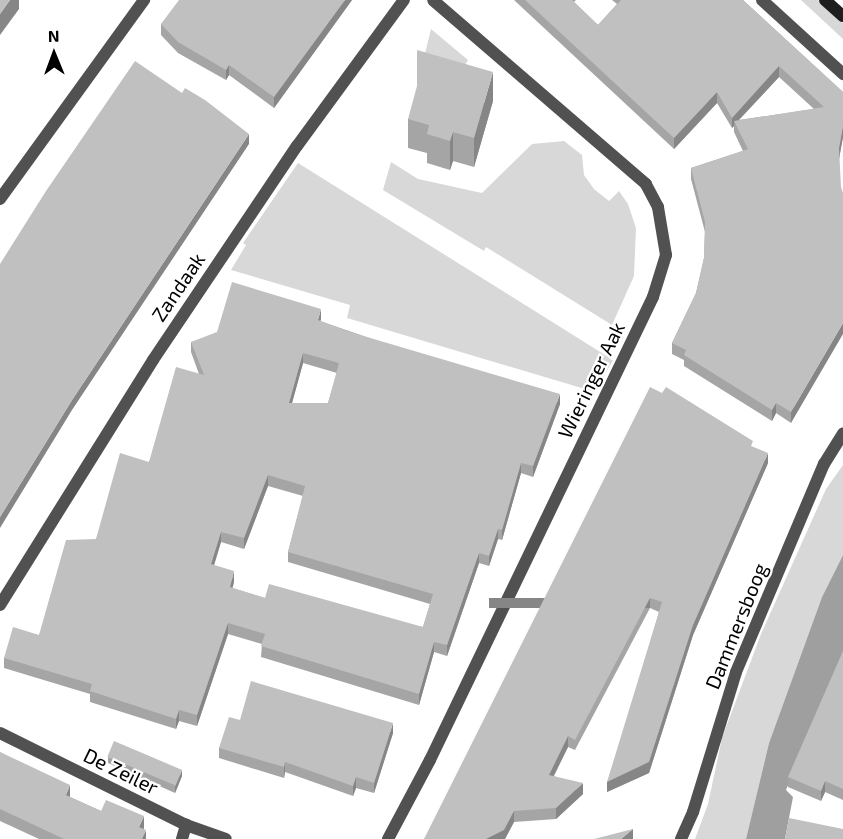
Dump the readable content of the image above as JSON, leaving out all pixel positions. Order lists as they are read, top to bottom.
{
  "streets": {
    "street": [
      "Zandaak",
      "Wieringer Aak",
      "Dammersboog",
      "De Zeiler"
    ]
  },
  "north": "top"
}
